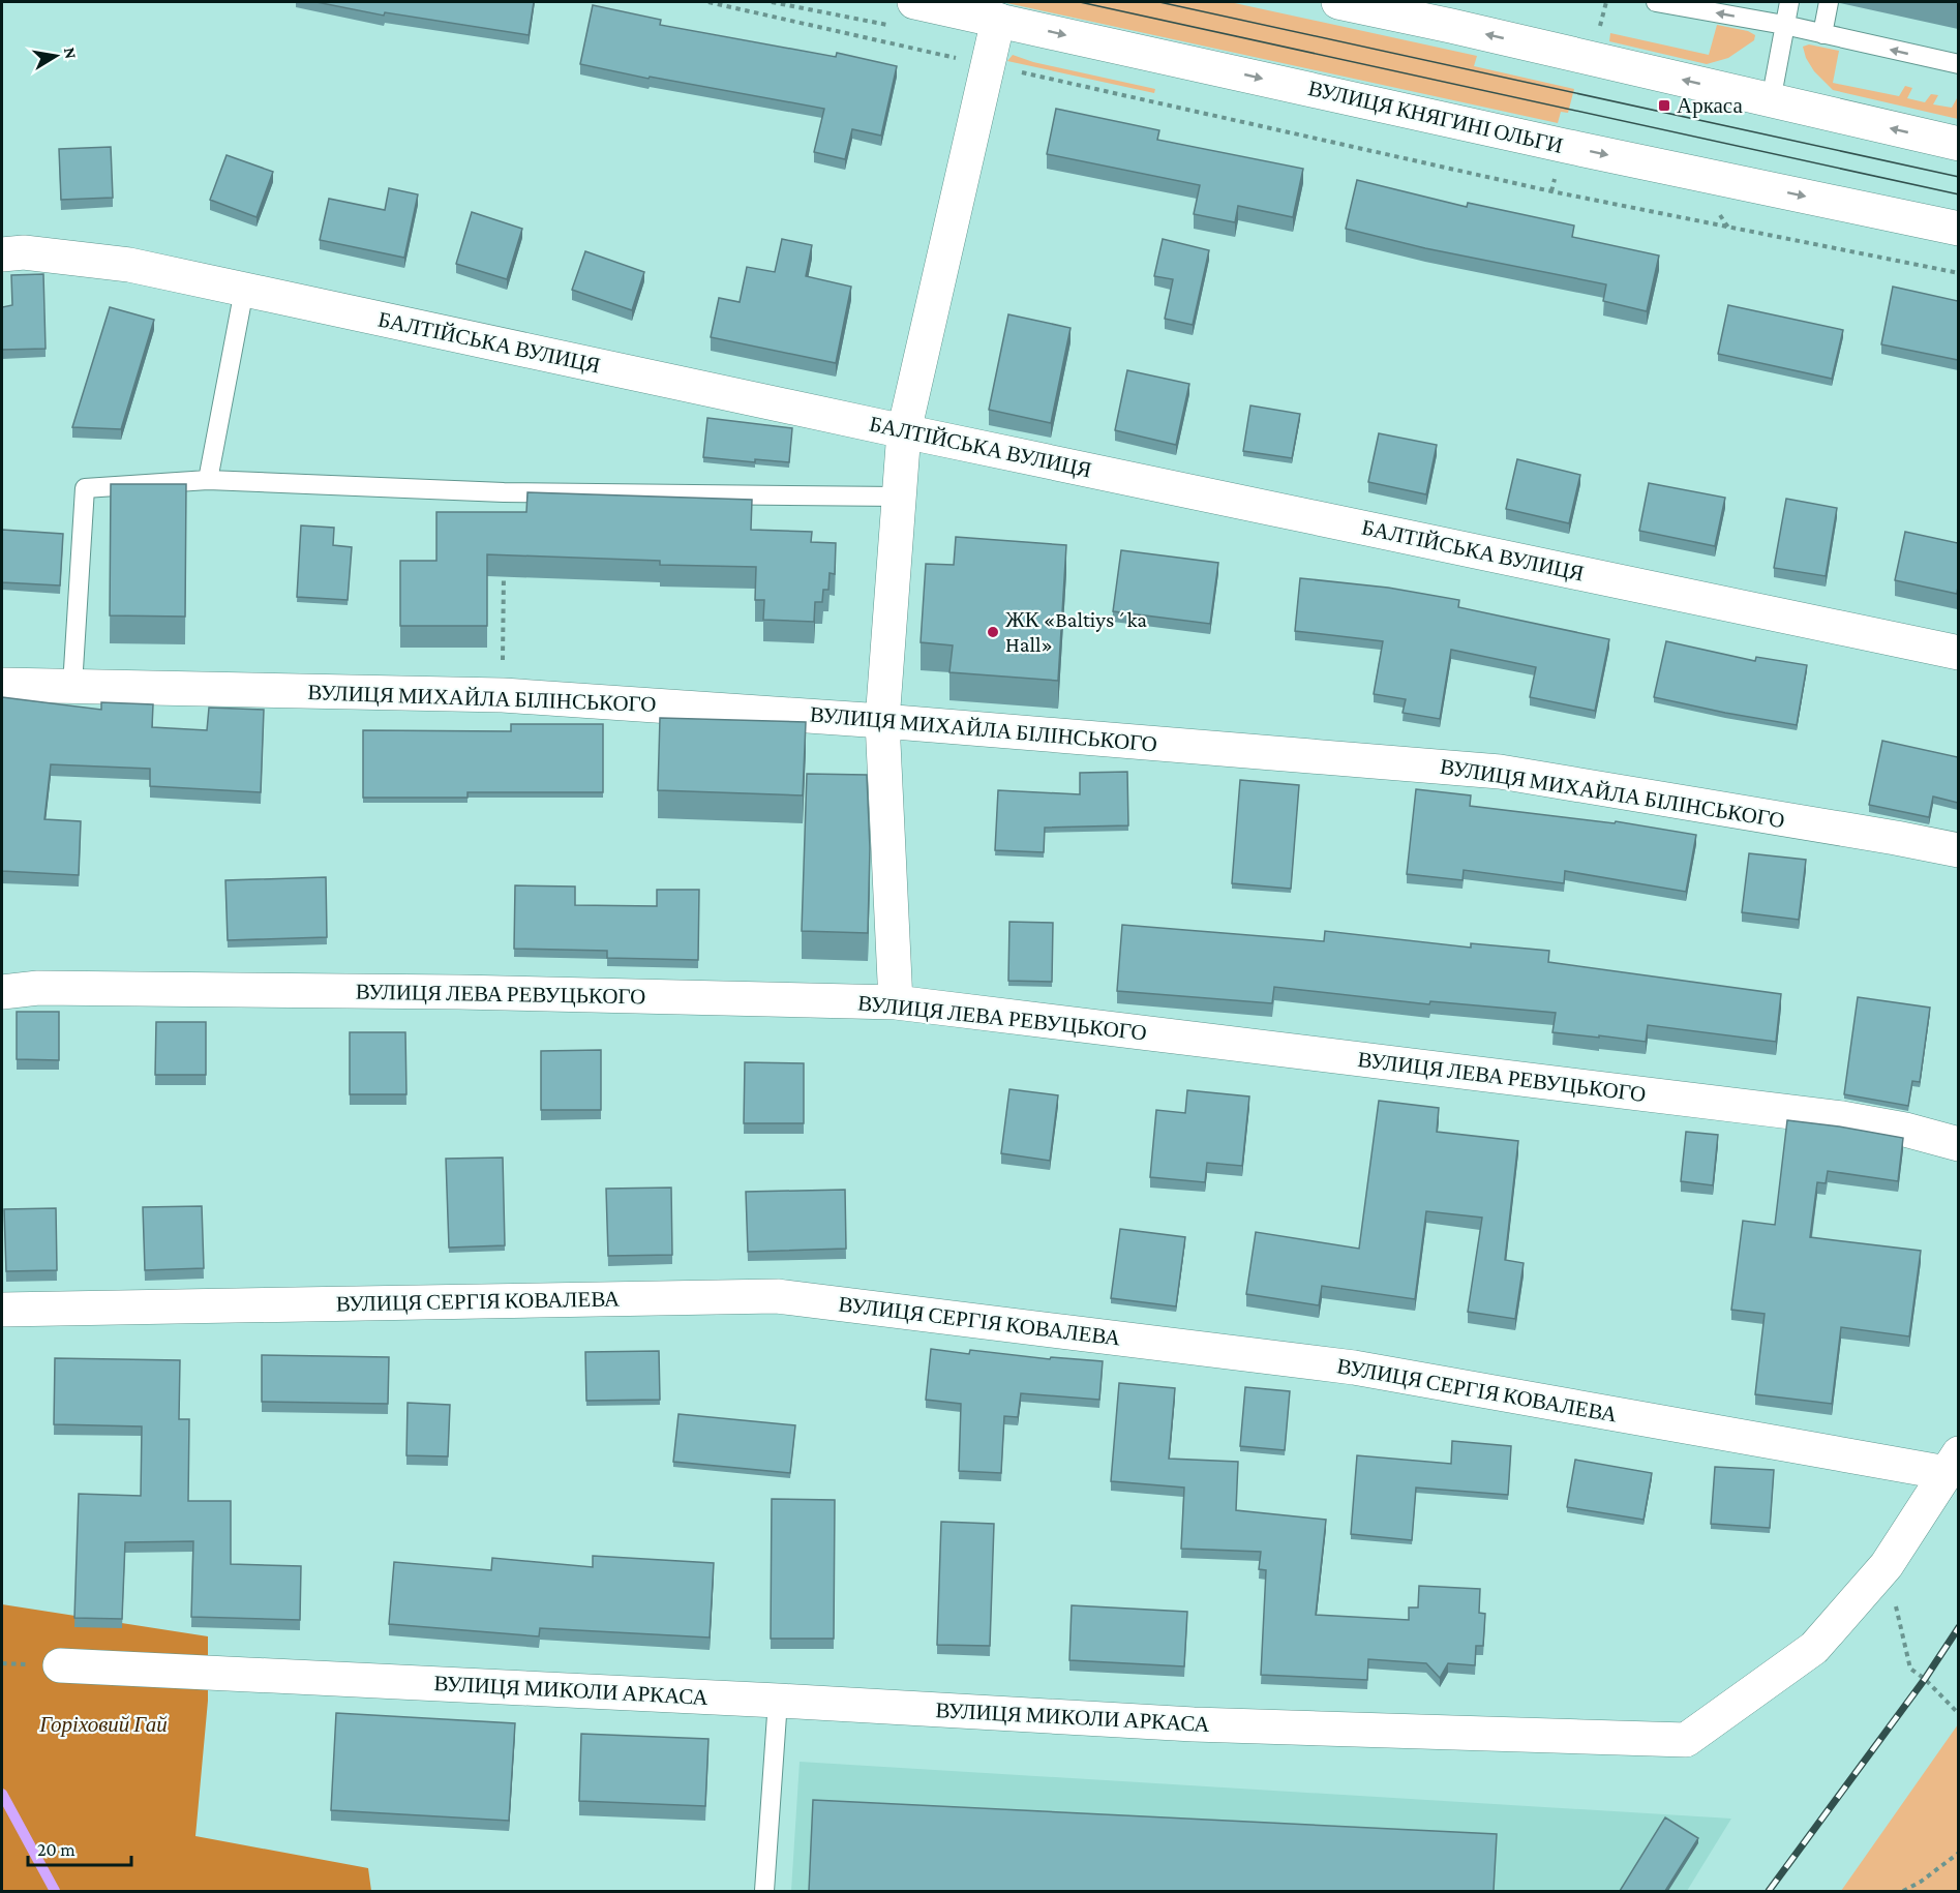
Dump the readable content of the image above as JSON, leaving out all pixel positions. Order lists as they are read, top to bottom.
{
  "streets": {
    "street": [
      "ВУЛИЦЯ КНЯГИНІ ОЛЬГИ",
      "БАЛТІЙСЬКА ВУЛИЦЯ",
      "ВУЛИЦЯ МИХАЙЛА БІЛІНСЬКОГО",
      "ВУЛИЦЯ ЛЕВА РЕВУЦЬКОГО",
      "ВУЛИЦЯ СЕРГІЯ КОВАЛЕВА",
      "ВУЛИЦЯ МИКОЛИ АРКАСА"
    ]
  },
  "crossings": [
    ["ВУЛИЦЯ СЕРГІЯ КОВАЛЕВА", "ВУЛИЦЯ МИКОЛИ АРКАСА"]
  ],
  "parks": ["Горіховий Гай"],
  "places": {
    "transit": ["Аркаса"],
    "other": ["ЖК «Baltiysʹka Hall»"]
  },
  "scale_bar": "20 m",
  "north": "right"
}
